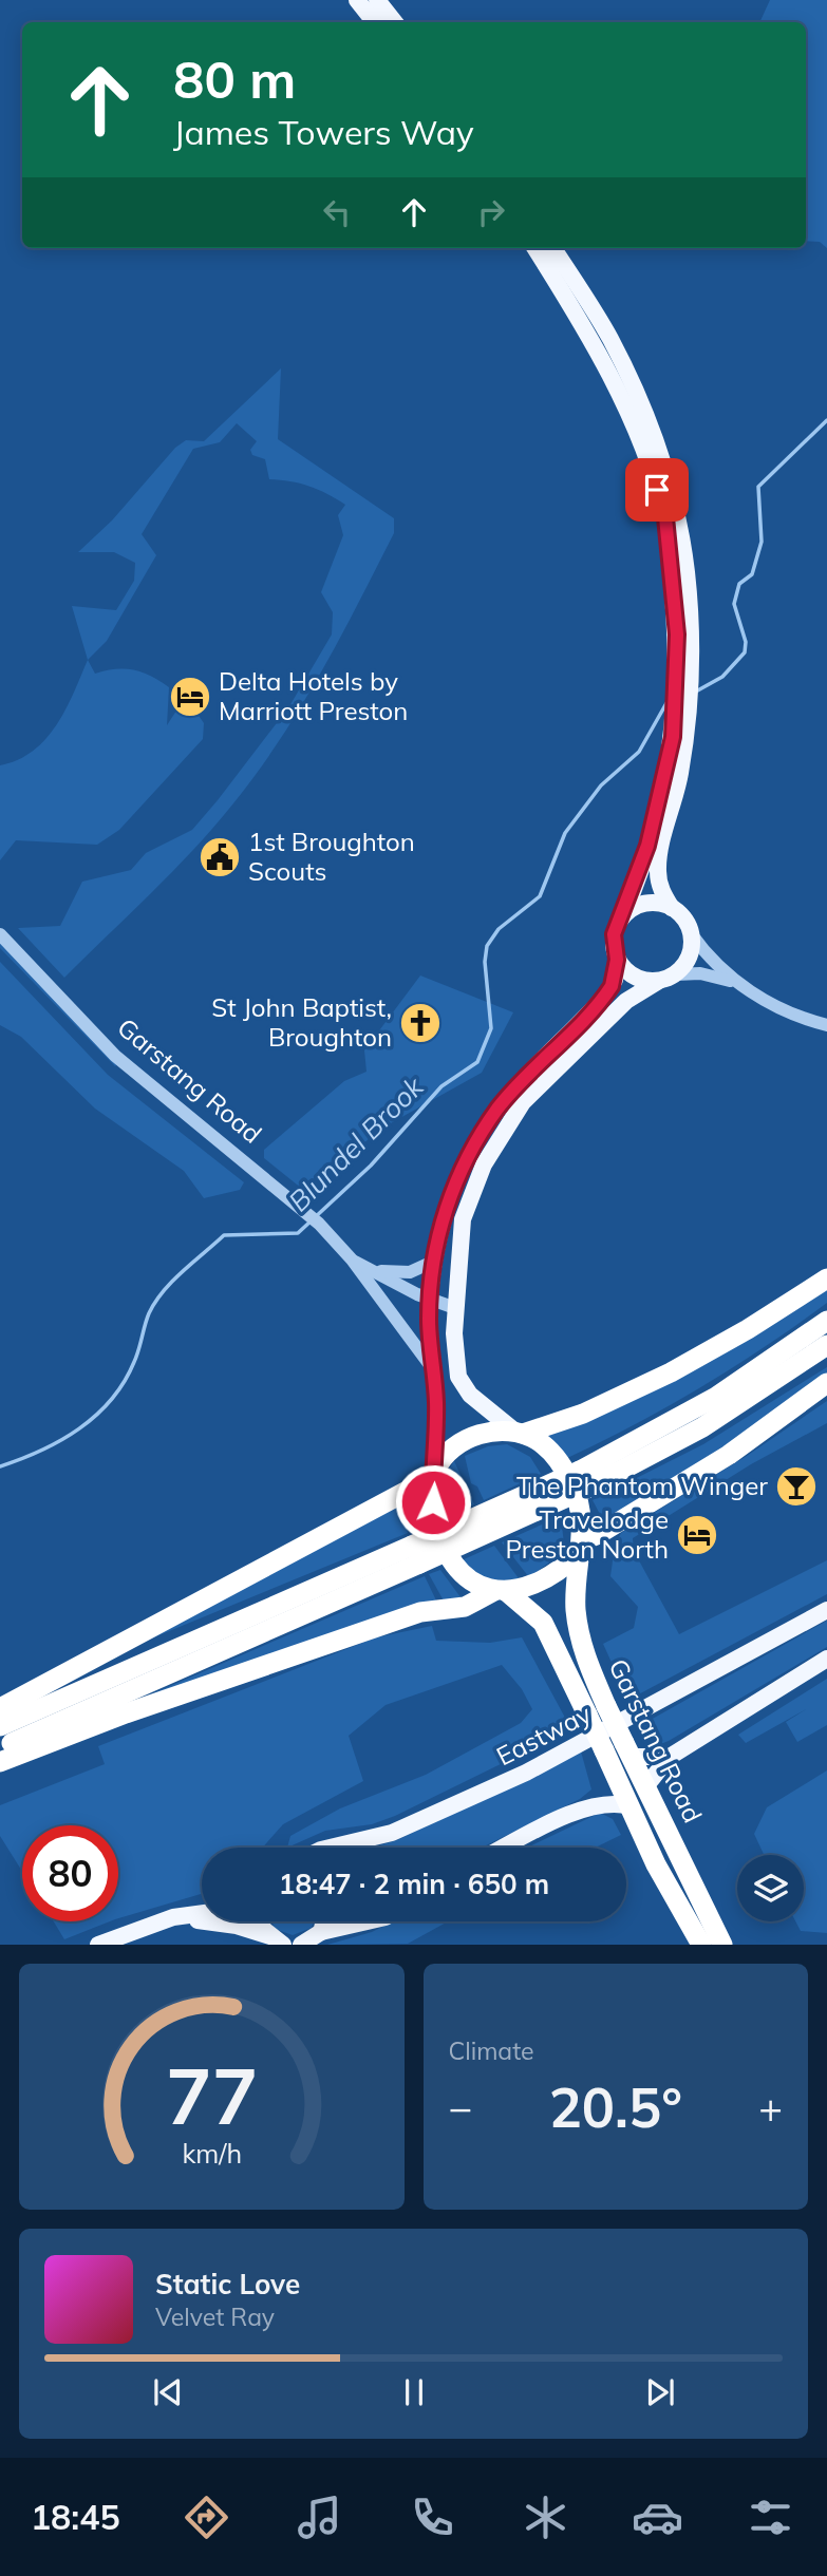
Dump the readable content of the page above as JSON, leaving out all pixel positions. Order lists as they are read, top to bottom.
{
  "streets": {
    "highway": ["Garstang Road"],
    "main road": ["Eastway"]
  },
  "water": ["Blundel Brook"],
  "places": {
    "hotel": ["Delta Hotels by Marriott Preston", "Travelodge Preston North"],
    "public building": ["1st Broughton Scouts"],
    "church": ["St John Baptist, Broughton"],
    "bar": ["The Phantom Winger"]
  },
  "page": {
    "turn": ["80 m", "James Towers Way"],
    "limit": "80",
    "trip": "18:47 · 2 min · 650 m",
    "tile": "Climate",
    "heat": ["−", "20.5°", "+"],
    "song": ["Static Love", "Velvet Ray"],
    "tabs": "18:45",
    "gauge": ["77", "km/h"]
  }
}
